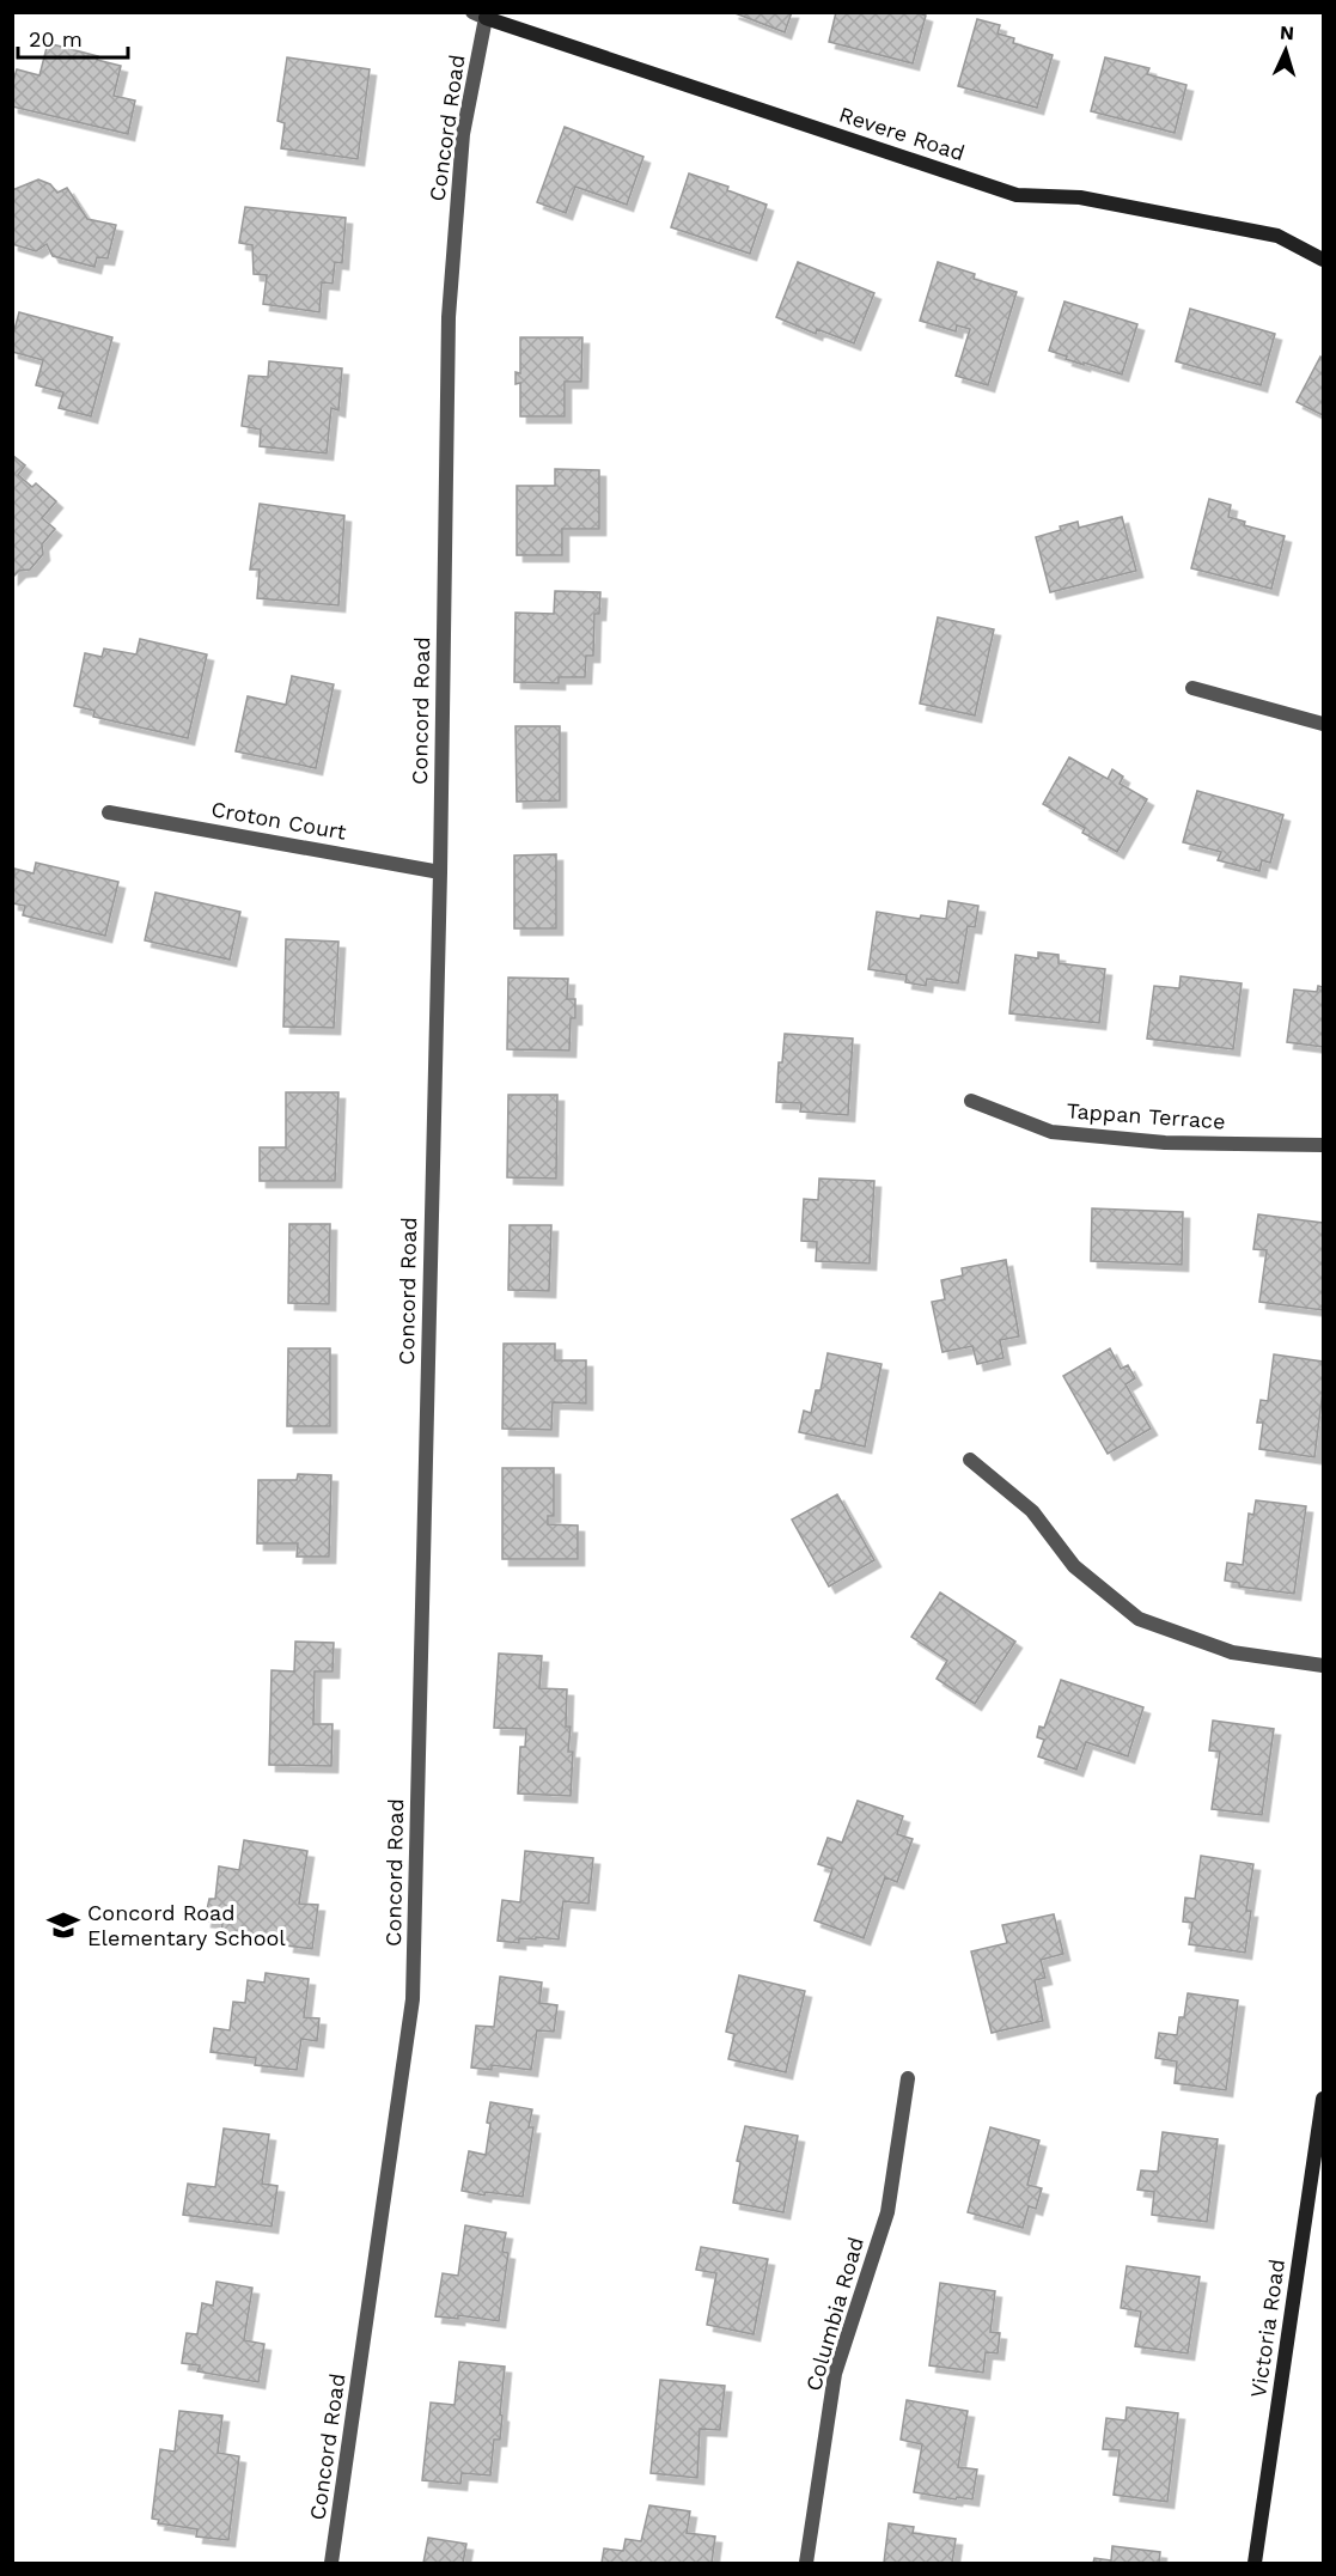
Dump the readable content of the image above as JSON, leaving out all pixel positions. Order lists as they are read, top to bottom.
{
  "streets": {
    "street": [
      "Concord Road",
      "Revere Road",
      "Croton Court",
      "Tappan Terrace",
      "Columbia Road",
      "Victoria Road"
    ]
  },
  "crossings": [
    ["Concord Road", "Revere Road"],
    ["Concord Road", "Croton Court"]
  ],
  "places": {
    "school or university": ["Concord Road Elementary School"]
  },
  "scale_bar": "20 m",
  "north": "top"
}
